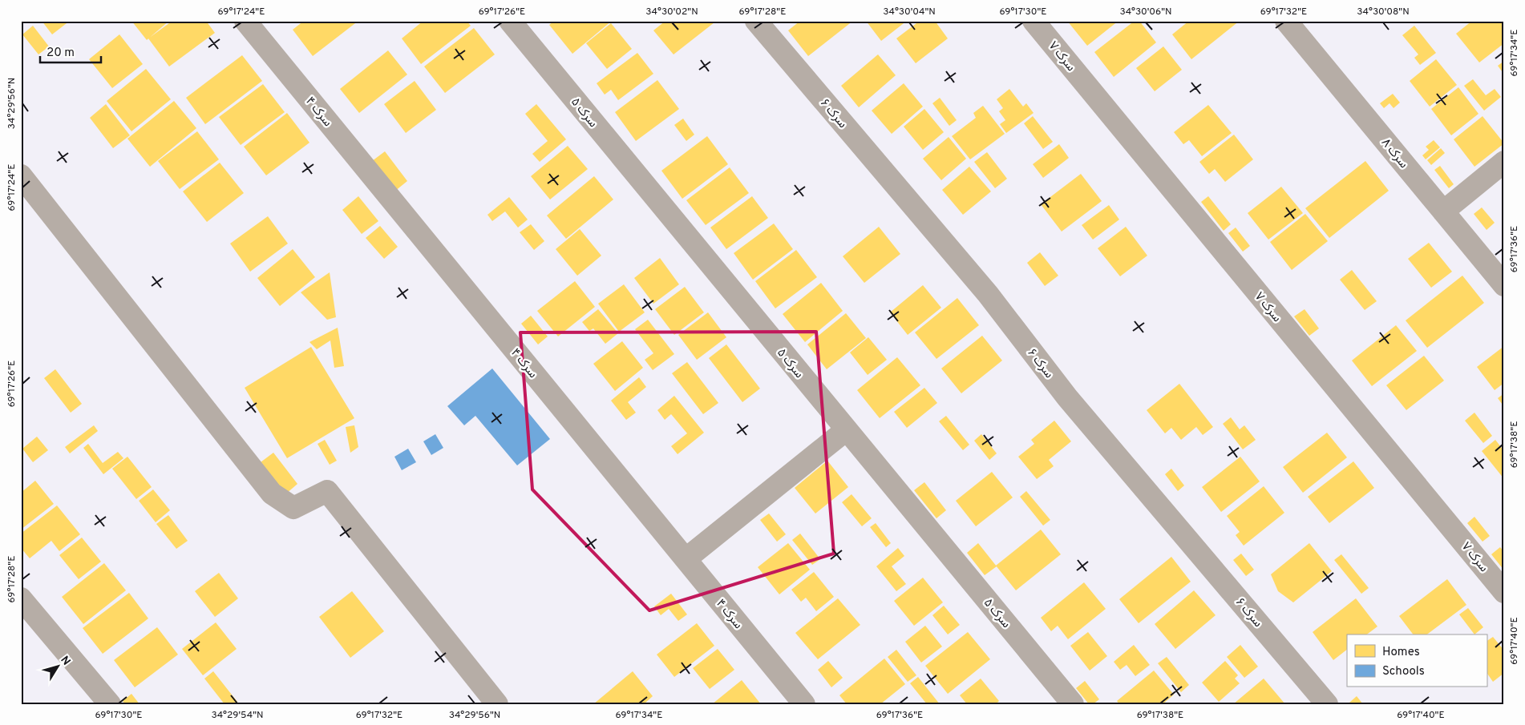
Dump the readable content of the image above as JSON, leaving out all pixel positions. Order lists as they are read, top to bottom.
{
  "streets": {
    "street": [
      "سرک ۷",
      "سرک ۴",
      "سرک ۵",
      "سرک ۶",
      "سرک ۸"
    ]
  },
  "legend": ["Homes", "Schools"],
  "scale_bar": "20 m",
  "north": "top right",
  "coordinates": [
    "69°17'24\"E",
    "69°17'26\"E",
    "34°30'02\"N",
    "69°17'28\"E",
    "34°30'04\"N",
    "69°17'30\"E",
    "34°30'06\"N",
    "69°17'32\"E",
    "34°30'08\"N",
    "69°17'34\"E",
    "34°29'56\"N",
    "69°17'36\"E",
    "69°17'38\"E",
    "69°17'40\"E",
    "34°29'54\"N"
  ]
}
